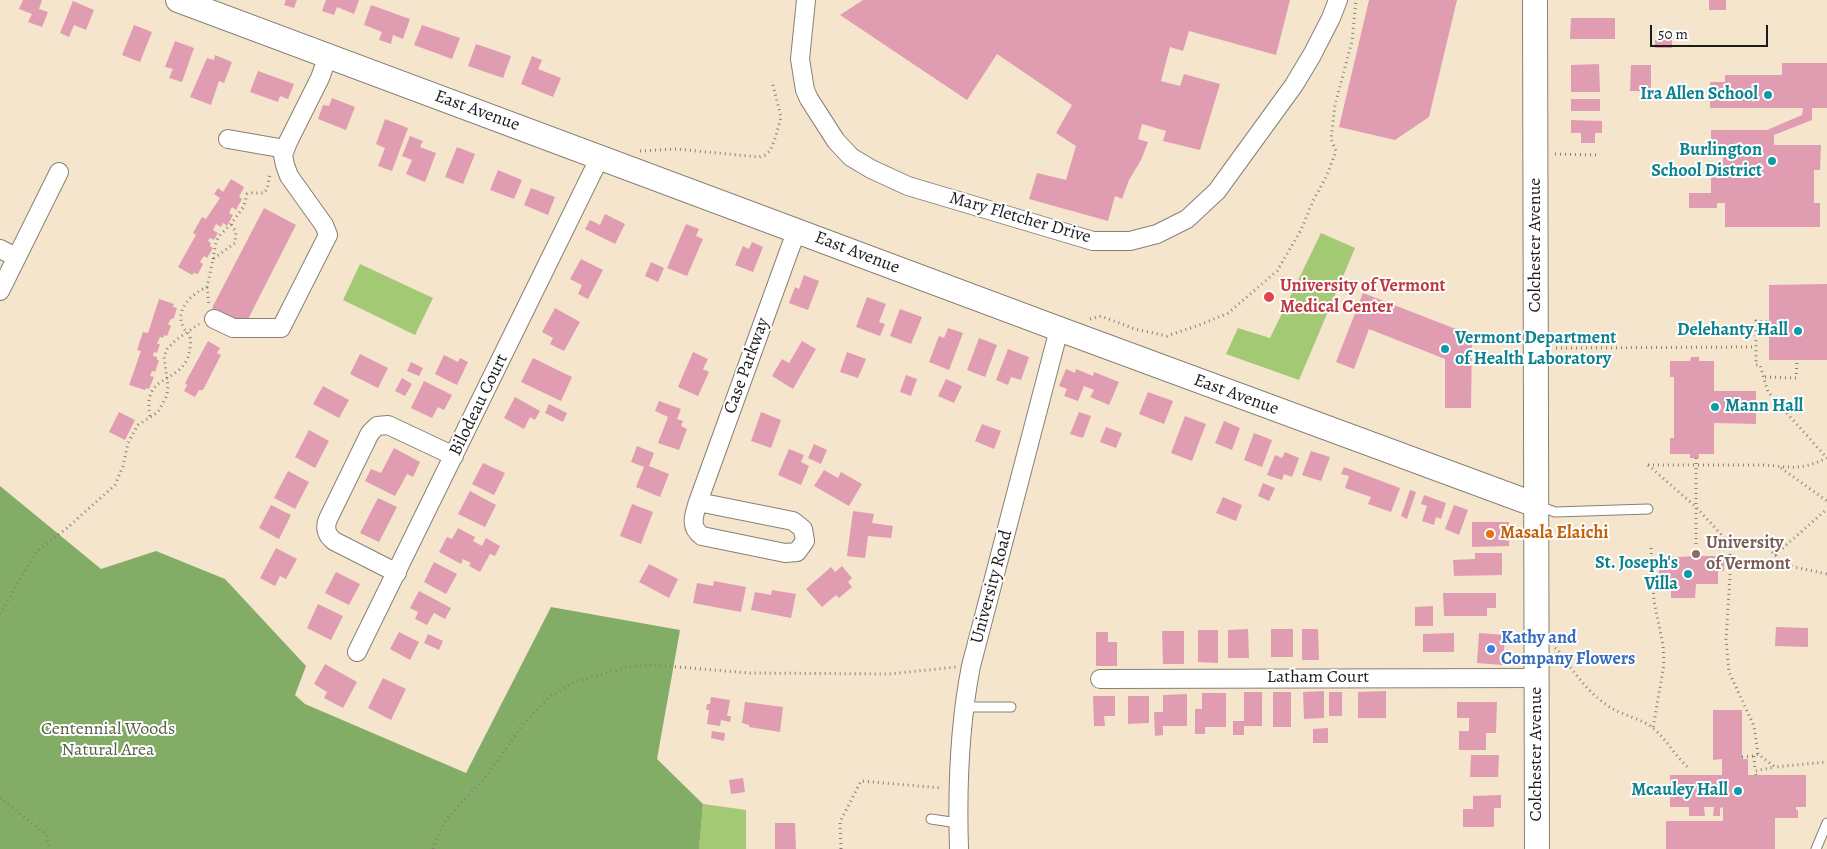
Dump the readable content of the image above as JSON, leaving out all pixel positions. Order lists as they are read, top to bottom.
{
  "streets": {
    "main road": ["East Avenue", "Colchester Avenue"],
    "street": [
      "Mary Fletcher Drive",
      "Case Parkway",
      "Bilodeau Court",
      "University Road",
      "Latham Court"
    ]
  },
  "crossings": [
    ["East Avenue", "Colchester Avenue"],
    ["East Avenue", "Case Parkway"],
    ["East Avenue", "Bilodeau Court"],
    ["East Avenue", "University Road"],
    ["Colchester Avenue", "Latham Court"]
  ],
  "parks": ["Centennial Woods Natural Area"],
  "places": [
    "Ira Allen School",
    "Burlington School District",
    "University of Vermont Medical Center",
    "Delehanty Hall",
    "Vermont Department of Health Laboratory",
    "Mann Hall",
    "Masala Elaichi",
    "University of Vermont",
    "St. Joseph's Villa",
    "Kathy and Company Flowers",
    "Mcauley Hall"
  ],
  "scale_bar": "50 m"
}
